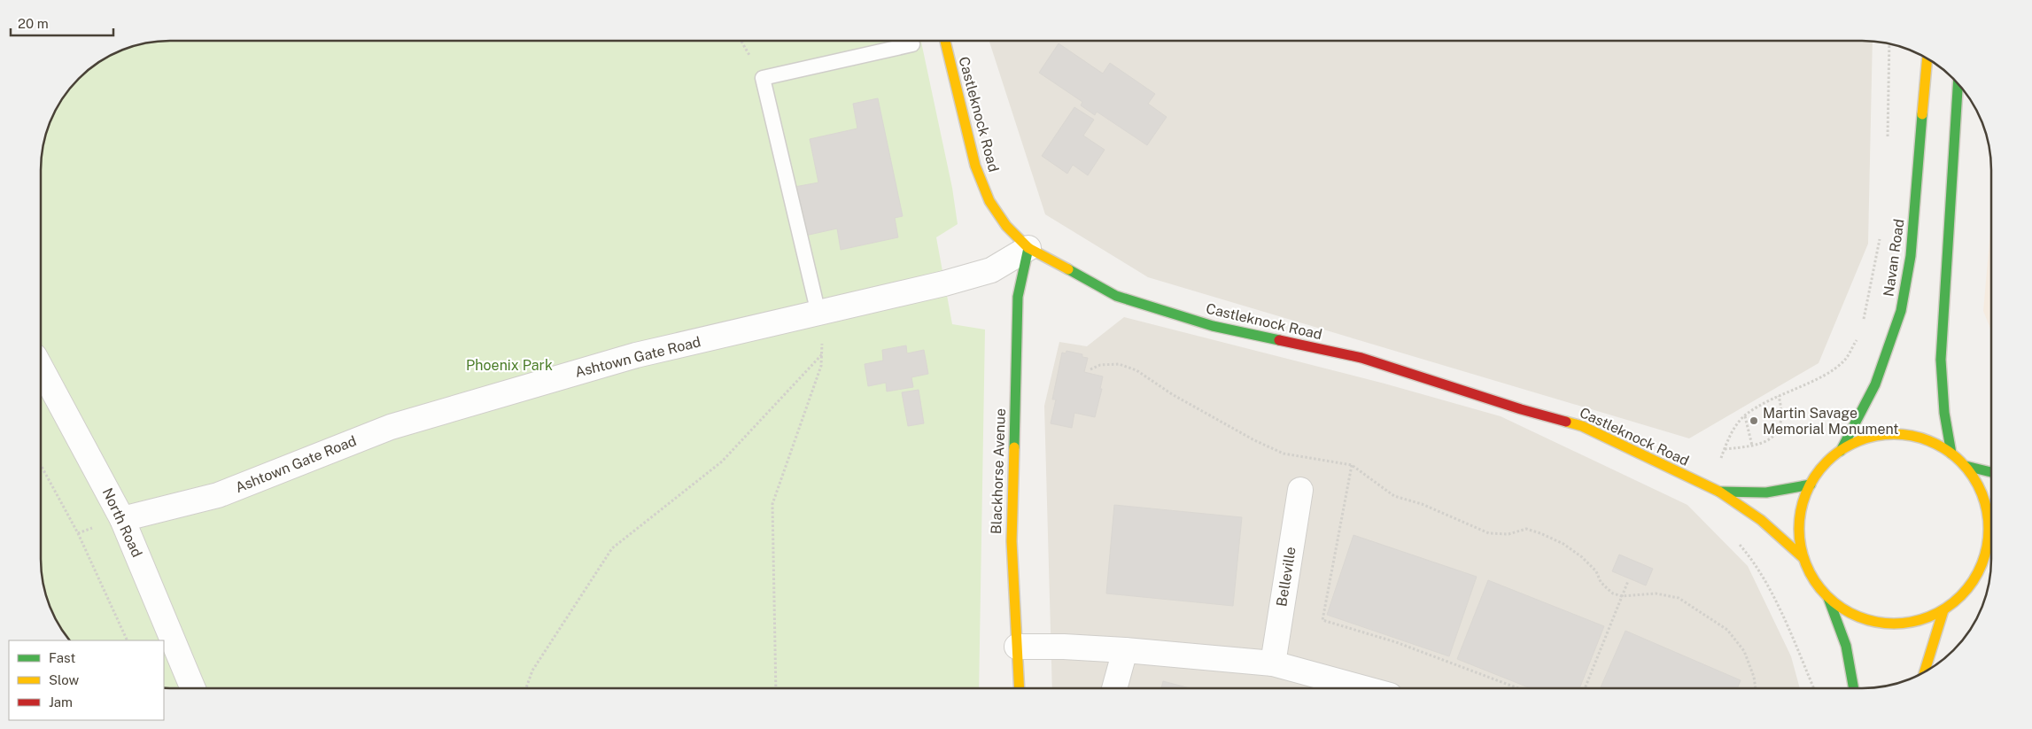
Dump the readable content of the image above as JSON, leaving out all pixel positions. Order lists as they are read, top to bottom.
{
  "streets": {
    "main road": ["Castleknock Road", "Navan Road", "Blackhorse Avenue"],
    "street": ["Ashtown Gate Road", "North Road", "Belleville"]
  },
  "crossings": [
    ["Castleknock Road", "Ashtown Gate Road"],
    ["Castleknock Road", "Blackhorse Avenue"],
    ["Ashtown Gate Road", "Blackhorse Avenue"],
    ["Ashtown Gate Road", "North Road"]
  ],
  "parks": ["Phoenix Park"],
  "places": ["Martin Savage Memorial Monument"],
  "legend": ["Fast", "Slow", "Jam"],
  "scale_bar": "20 m"
}
